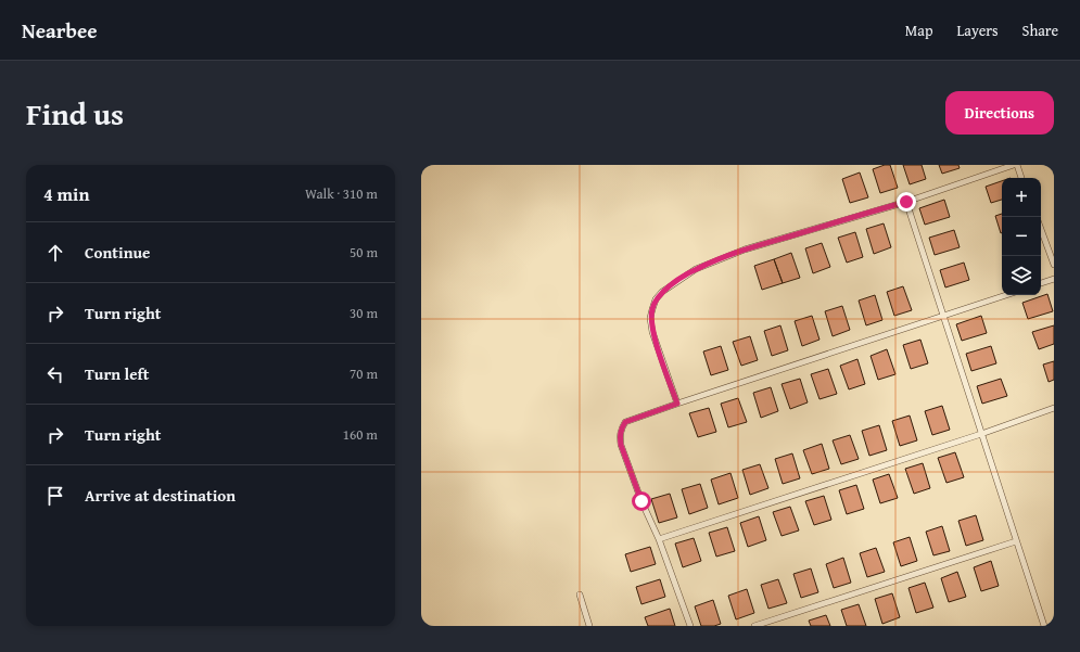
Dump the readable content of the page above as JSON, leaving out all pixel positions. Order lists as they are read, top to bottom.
{
  "page": {
    "header": "Nearbee",
    "nav": ["Map", "Layers", "Share"],
    "title": "Find us",
    "buttons": "Directions",
    "heading": ["4 min", "Walk · 310 m"],
    "map_buttons": ["+", "−"],
    "list": [
      ["Continue", "50 m"],
      ["Turn right", "30 m"],
      ["Turn left", "70 m"],
      ["Turn right", "160 m"],
      "Arrive at destination"
    ]
  }
}
